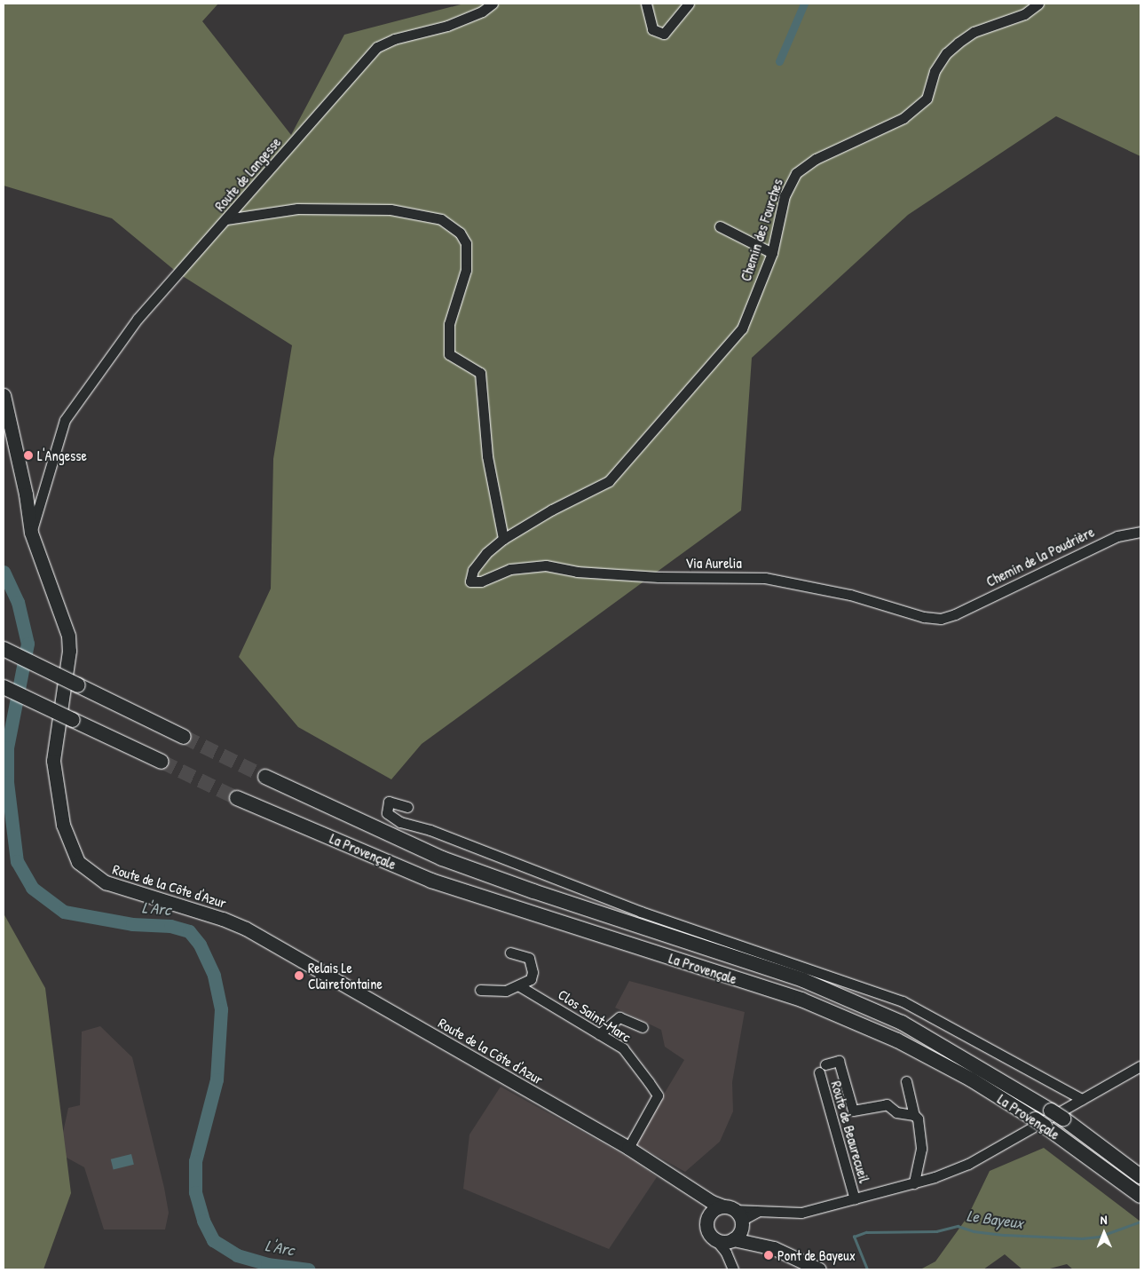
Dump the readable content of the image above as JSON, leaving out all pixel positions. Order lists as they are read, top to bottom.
{
  "streets": {
    "highway": ["La Provençale"],
    "main road": ["Route de la Côte d'Azur"],
    "street": [
      "Route de Langesse",
      "Chemin des Fourches",
      "Chemin de la Poudrière",
      "Via Aurelia",
      "Clos Saint-Marc",
      "Route de Beaurecueil"
    ]
  },
  "crossings": [
    ["Route de Langesse", "Route de la Côte d'Azur"],
    ["Chemin des Fourches", "Via Aurelia"],
    ["Chemin de la Poudrière", "Via Aurelia"],
    ["Route de la Côte d'Azur", "Clos Saint-Marc"],
    ["Route de la Côte d'Azur", "Route de Beaurecueil"]
  ],
  "water": ["L'Arc", "Le Bayeux"],
  "places": ["L'Angesse", "Relais Le Clairefontaine", "Pont de Bayeux"],
  "north": "top"
}
